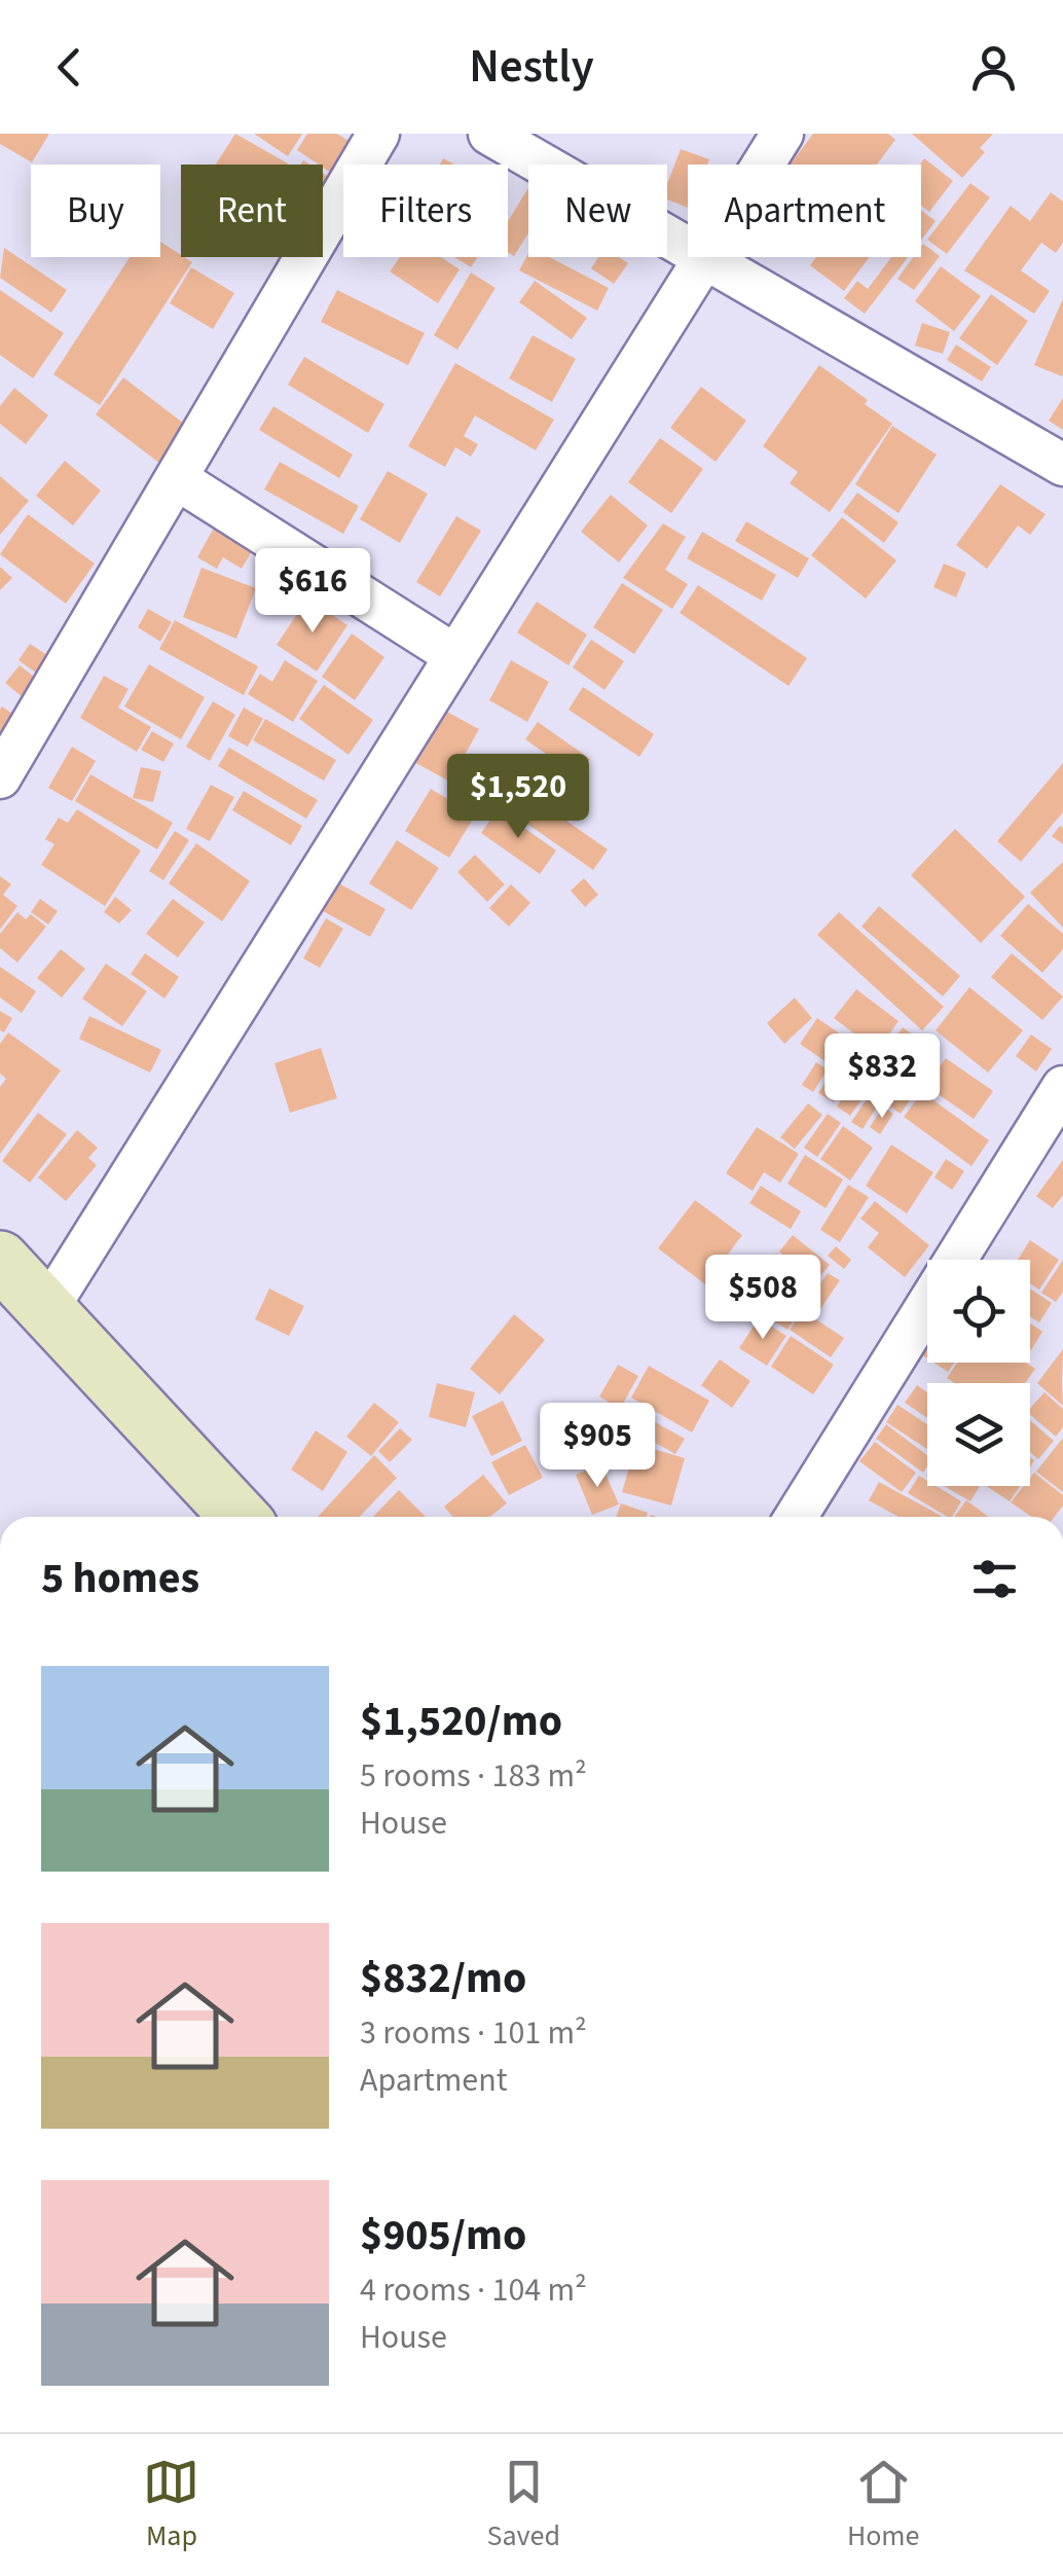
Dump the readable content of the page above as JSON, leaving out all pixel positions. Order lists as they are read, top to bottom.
{
  "page": {
    "header": "Nestly",
    "chip": [
      "Buy",
      "Rent",
      "Filters",
      "New",
      "Apartment"
    ],
    "price": [
      "$616",
      "$1,520",
      "$832",
      "$508",
      "$905"
    ],
    "heading": "5 homes",
    "list": [
      {
        "name": "$1,520/mo",
        "note": "5 rooms · 183 m² · House"
      },
      {
        "name": "$832/mo",
        "note": "3 rooms · 101 m² · Apartment"
      },
      {
        "name": "$905/mo",
        "note": "4 rooms · 104 m² · House"
      }
    ],
    "tabs": ["Map", "Saved", "Home"]
  }
}
